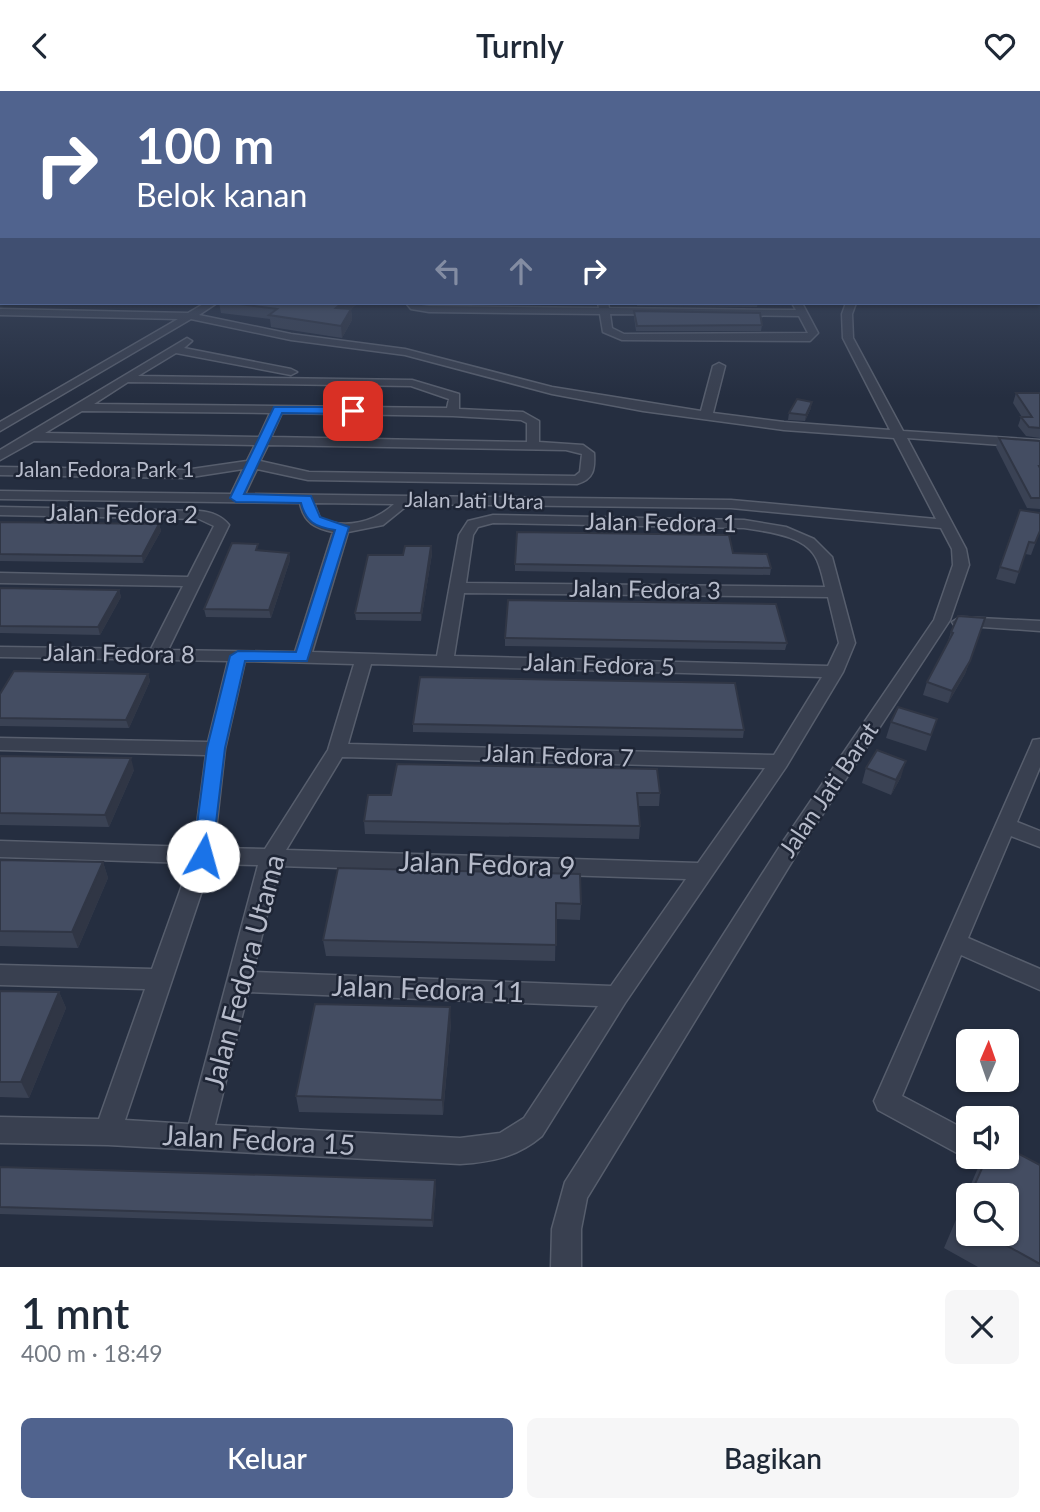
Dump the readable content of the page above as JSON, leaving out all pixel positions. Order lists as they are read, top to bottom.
{
  "streets": {
    "street": [
      "Jalan Fedora Park 1",
      "Jalan Jati Utara",
      "Jalan Fedora 2",
      "Jalan Fedora 1",
      "Jalan Fedora 3",
      "Jalan Fedora 8",
      "Jalan Fedora 5",
      "Jalan Fedora 7",
      "Jalan Jati Barat",
      "Jalan Fedora 9",
      "Jalan Fedora Utama",
      "Jalan Fedora 11",
      "Jalan Fedora 15"
    ]
  },
  "crossings": [
    ["Jalan Jati Utara", "Jalan Jati Barat"],
    ["Jalan Fedora 2", "Jalan Fedora 8"],
    ["Jalan Fedora 1", "Jalan Fedora 3"],
    ["Jalan Fedora 1", "Jalan Fedora 5"],
    ["Jalan Fedora 1", "Jalan Fedora 7"],
    ["Jalan Fedora 1", "Jalan Fedora 9"],
    ["Jalan Fedora 1", "Jalan Fedora 11"],
    ["Jalan Fedora 1", "Jalan Fedora 15"],
    ["Jalan Fedora 8", "Jalan Fedora 5"],
    ["Jalan Fedora 5", "Jalan Fedora Utama"],
    ["Jalan Fedora 7", "Jalan Fedora Utama"],
    ["Jalan Fedora 9", "Jalan Fedora Utama"],
    ["Jalan Fedora Utama", "Jalan Fedora 11"],
    ["Jalan Fedora Utama", "Jalan Fedora 15"]
  ],
  "north": "top",
  "page": {
    "header": "Turnly",
    "turn": ["100 m", "Belok kanan"],
    "heading": ["1 mnt", "400 m · 18:49"],
    "buttons": ["Keluar", "Bagikan"]
  }
}
